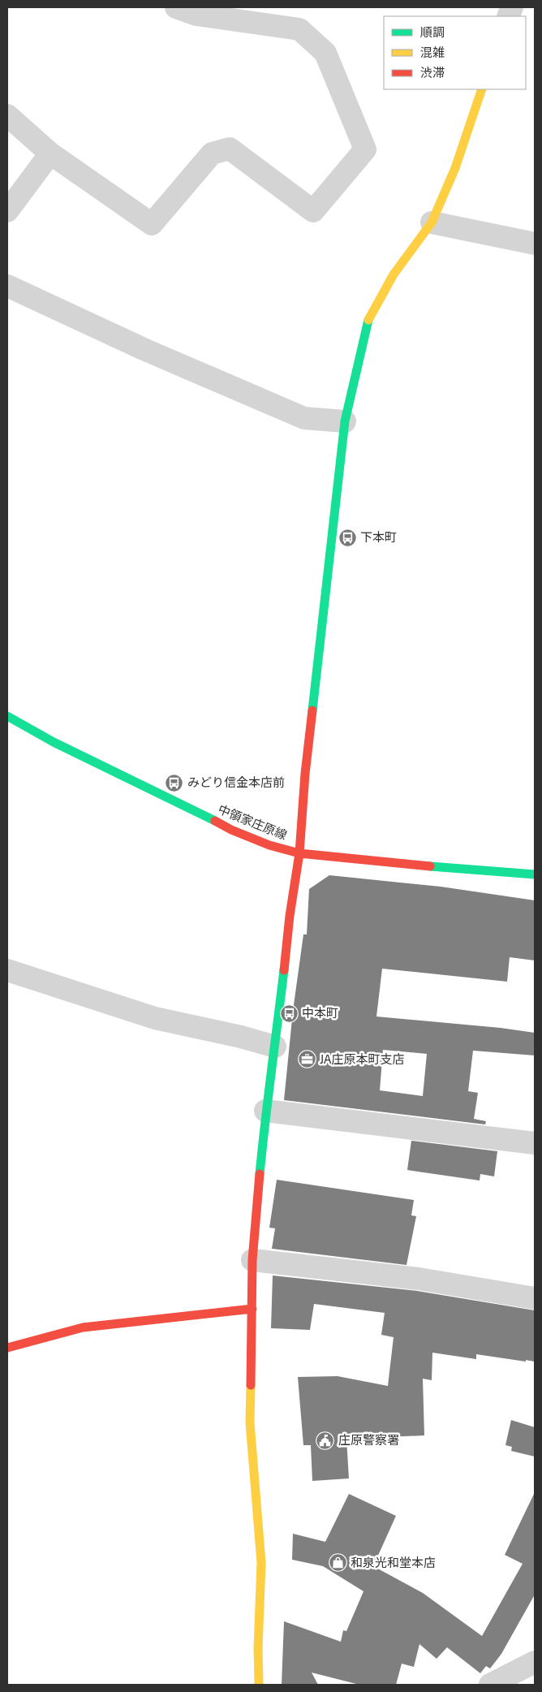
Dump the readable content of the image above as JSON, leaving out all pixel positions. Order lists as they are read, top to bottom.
{
  "streets": {
    "street": ["中領家庄原線"]
  },
  "places": {
    "bus stop": ["下本町", "みどり信金本店前", "中本町"],
    "office": ["JA庄原本町支店"],
    "public building": ["庄原警察署"],
    "shop": ["和泉光和堂本店"]
  },
  "legend": ["順調", "混雑", "渋滞"]
}
